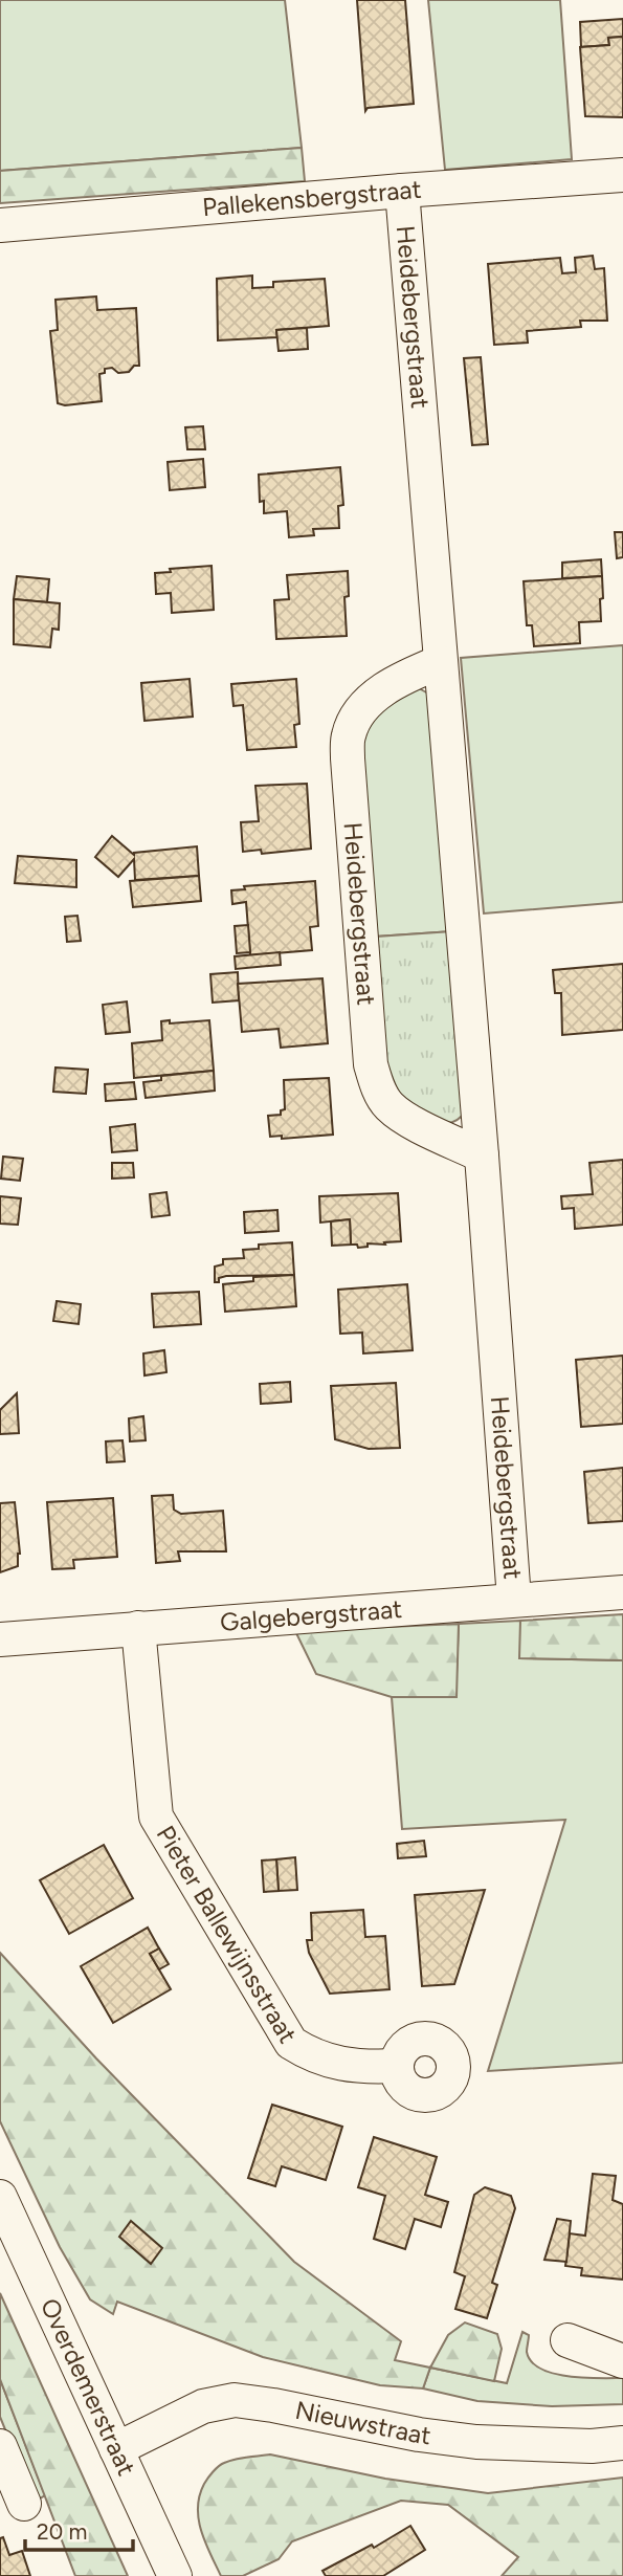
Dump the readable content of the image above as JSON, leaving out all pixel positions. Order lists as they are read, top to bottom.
{
  "streets": {
    "street": [
      "Pallekensbergstraat",
      "Heidebergstraat",
      "Galgebergstraat",
      "Pieter Ballewijnsstraat",
      "Overdemerstraat",
      "Nieuwstraat"
    ]
  },
  "crossings": [
    ["Pallekensbergstraat", "Heidebergstraat"],
    ["Heidebergstraat", "Galgebergstraat"],
    ["Galgebergstraat", "Pieter Ballewijnsstraat"],
    ["Overdemerstraat", "Nieuwstraat"]
  ],
  "scale_bar": "20 m"
}
